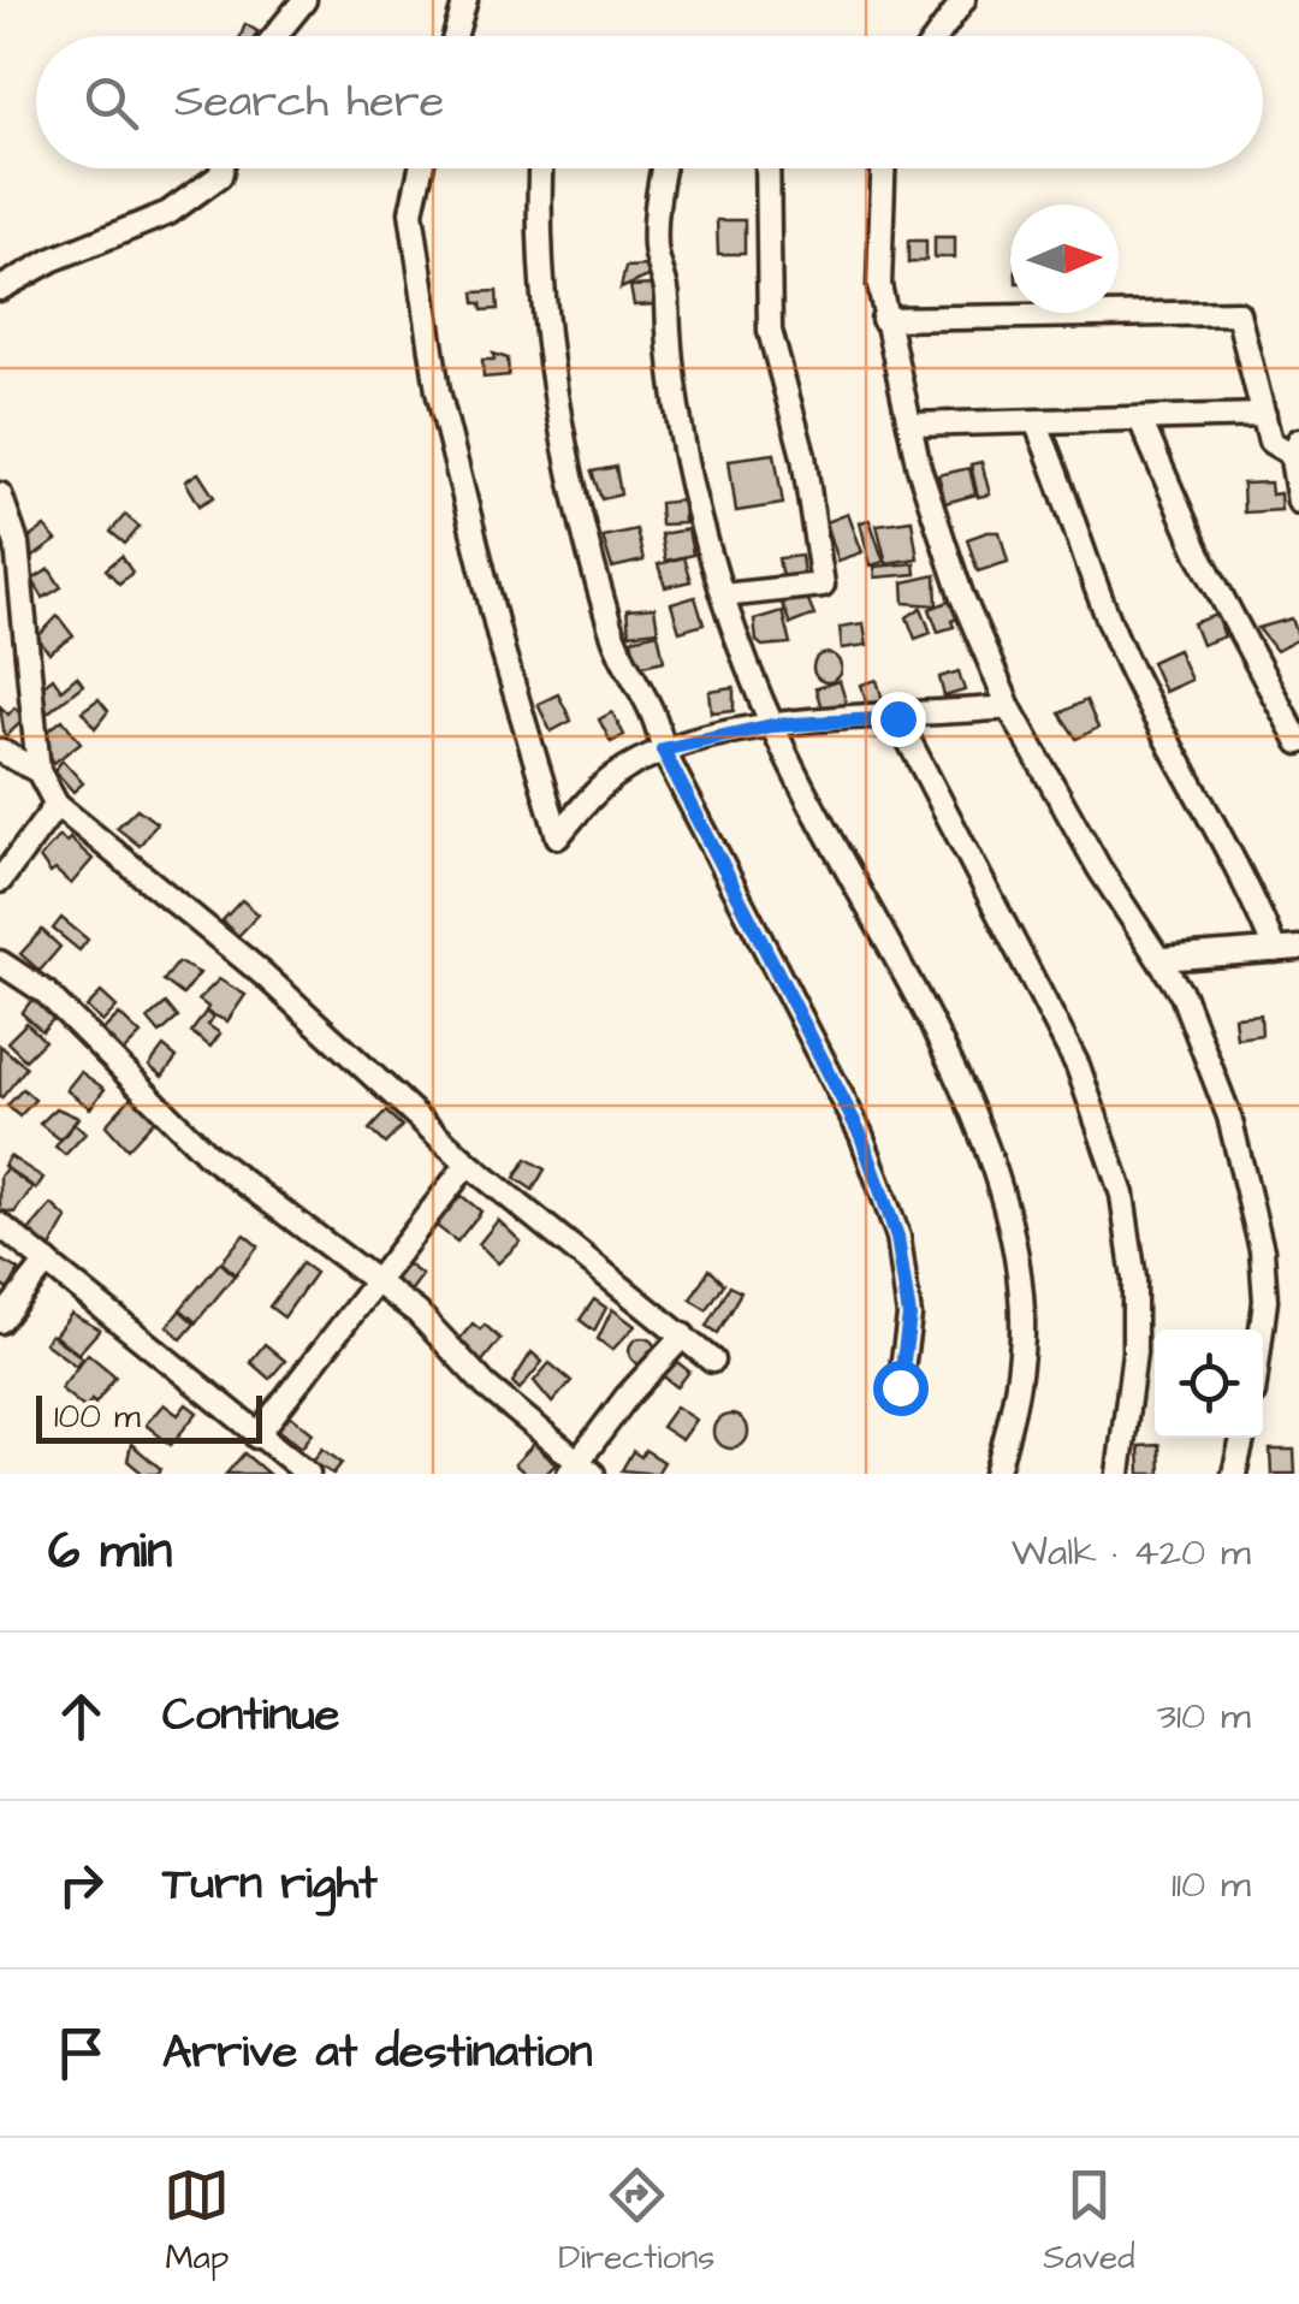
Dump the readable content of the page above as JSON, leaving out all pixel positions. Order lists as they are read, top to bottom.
{
  "scale_bar": "100 m",
  "north": "right",
  "page": {
    "search": "Search here",
    "scale": "100 m",
    "heading": ["6 min", "Walk · 420 m"],
    "list": [
      ["Continue", "310 m"],
      ["Turn right", "110 m"],
      "Arrive at destination"
    ],
    "nav": ["Map", "Directions", "Saved"]
  }
}
